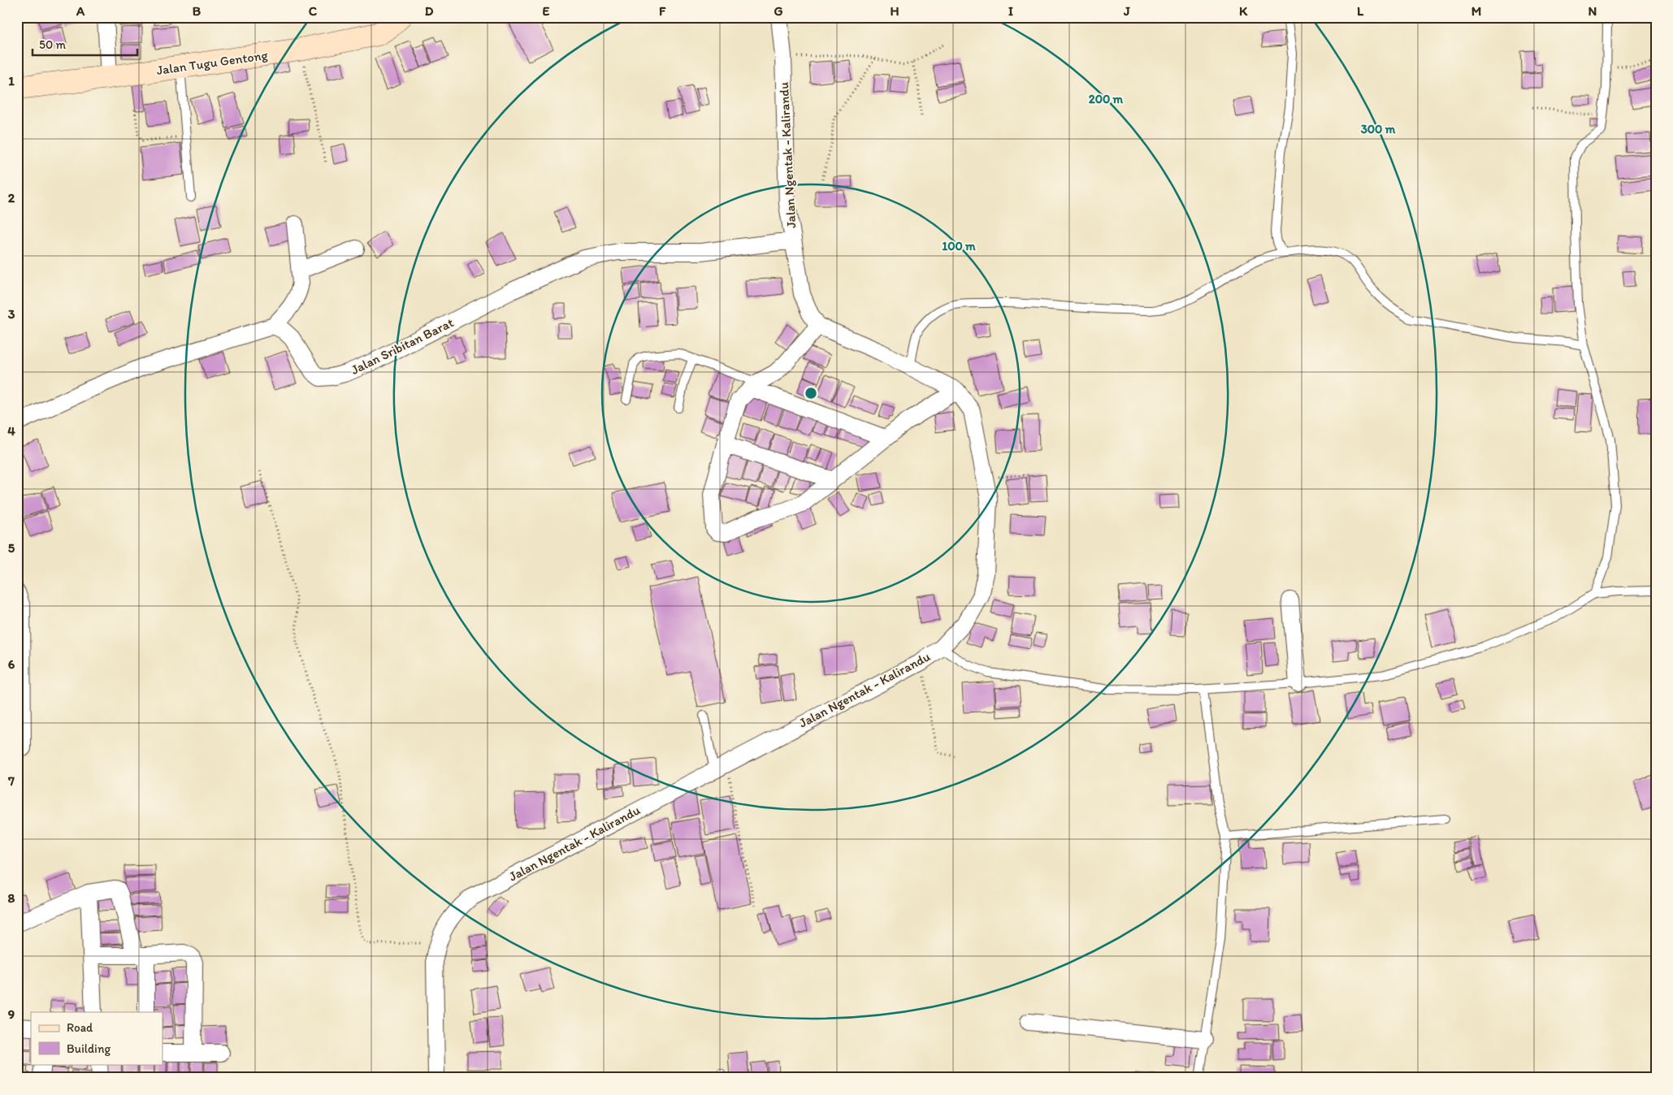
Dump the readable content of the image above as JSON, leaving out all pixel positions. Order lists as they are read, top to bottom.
{
  "streets": {
    "main road": ["Jalan Tugu Gentong"],
    "street": ["Jalan Ngentak - Kalirandu", "Jalan Sribitan Barat"]
  },
  "crossings": [
    ["Jalan Ngentak - Kalirandu", "Jalan Sribitan Barat"]
  ],
  "legend": ["Road", "Building"],
  "scale_bar": "50 m",
  "grid": {
    "columns": [
      "A",
      "B",
      "C",
      "D",
      "E",
      "F",
      "G",
      "H",
      "I",
      "J",
      "K",
      "L",
      "M",
      "N"
    ],
    "rows": [
      "1",
      "2",
      "3",
      "4",
      "5",
      "6",
      "7",
      "8",
      "9"
    ]
  },
  "rings": ["200 m", "300 m", "100 m"]
}
